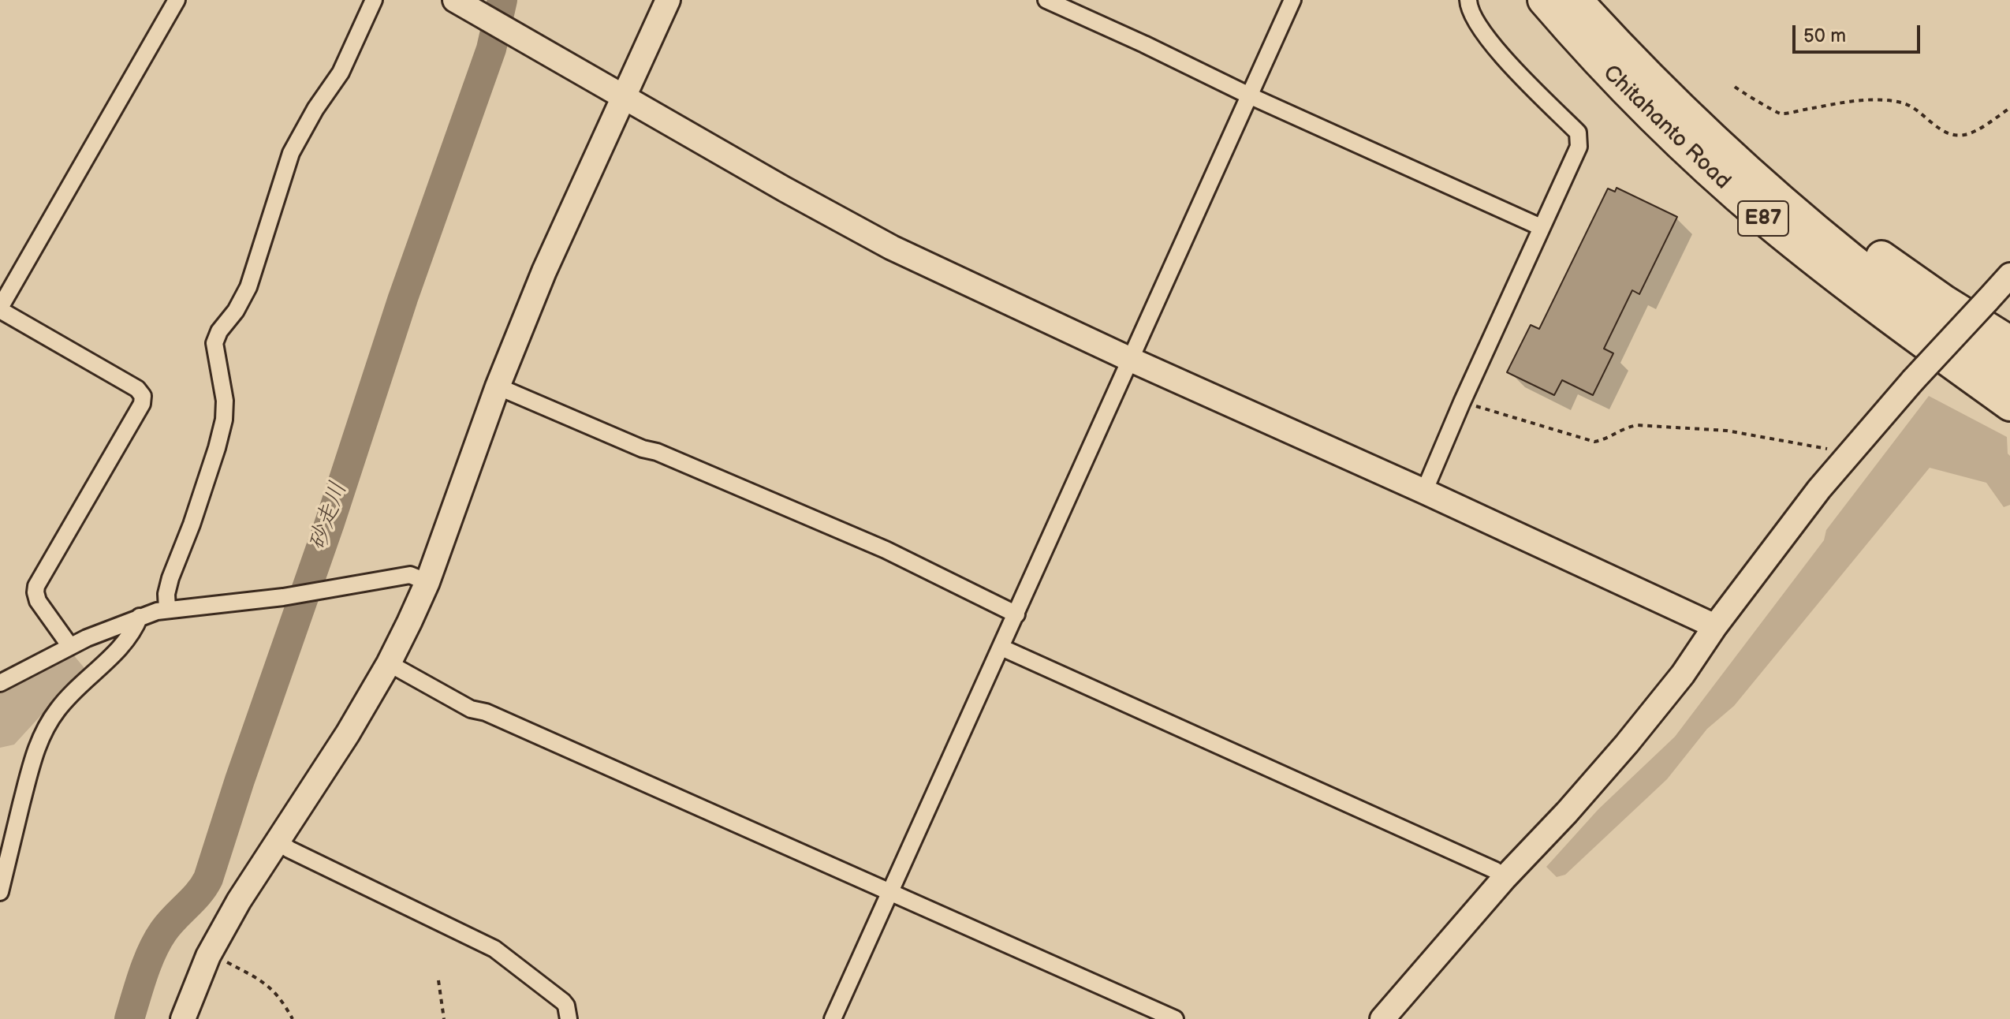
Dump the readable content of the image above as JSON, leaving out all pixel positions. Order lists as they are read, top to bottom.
{
  "streets": {
    "highway": ["Chitahanto Road", "E87"]
  },
  "water": ["砂走川"],
  "scale_bar": "50 m"
}
